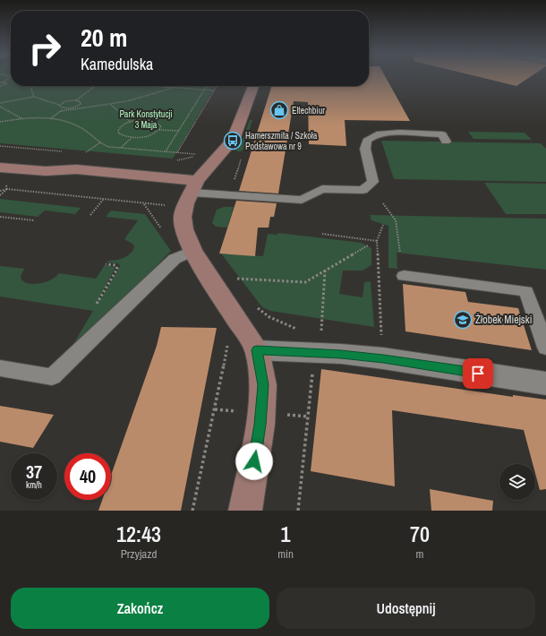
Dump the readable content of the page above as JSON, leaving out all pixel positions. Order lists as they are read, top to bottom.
{
  "parks": ["Park Konstytucji 3 Maja"],
  "places": {
    "shop": ["Eltechbiur"],
    "bus stop": ["Hamerszmita / Szkoła Podstawowa nr 9"],
    "school or university": ["Żłobek Miejski"]
  },
  "page": {
    "turn": ["20 m", "Kamedulska"],
    "speed": "37 km/h",
    "limit": "40",
    "eta": [
      "12:43",
      "Przyjazd",
      "1",
      "min",
      "70",
      "m"
    ],
    "buttons": ["Zakończ", "Udostępnij"]
  }
}
